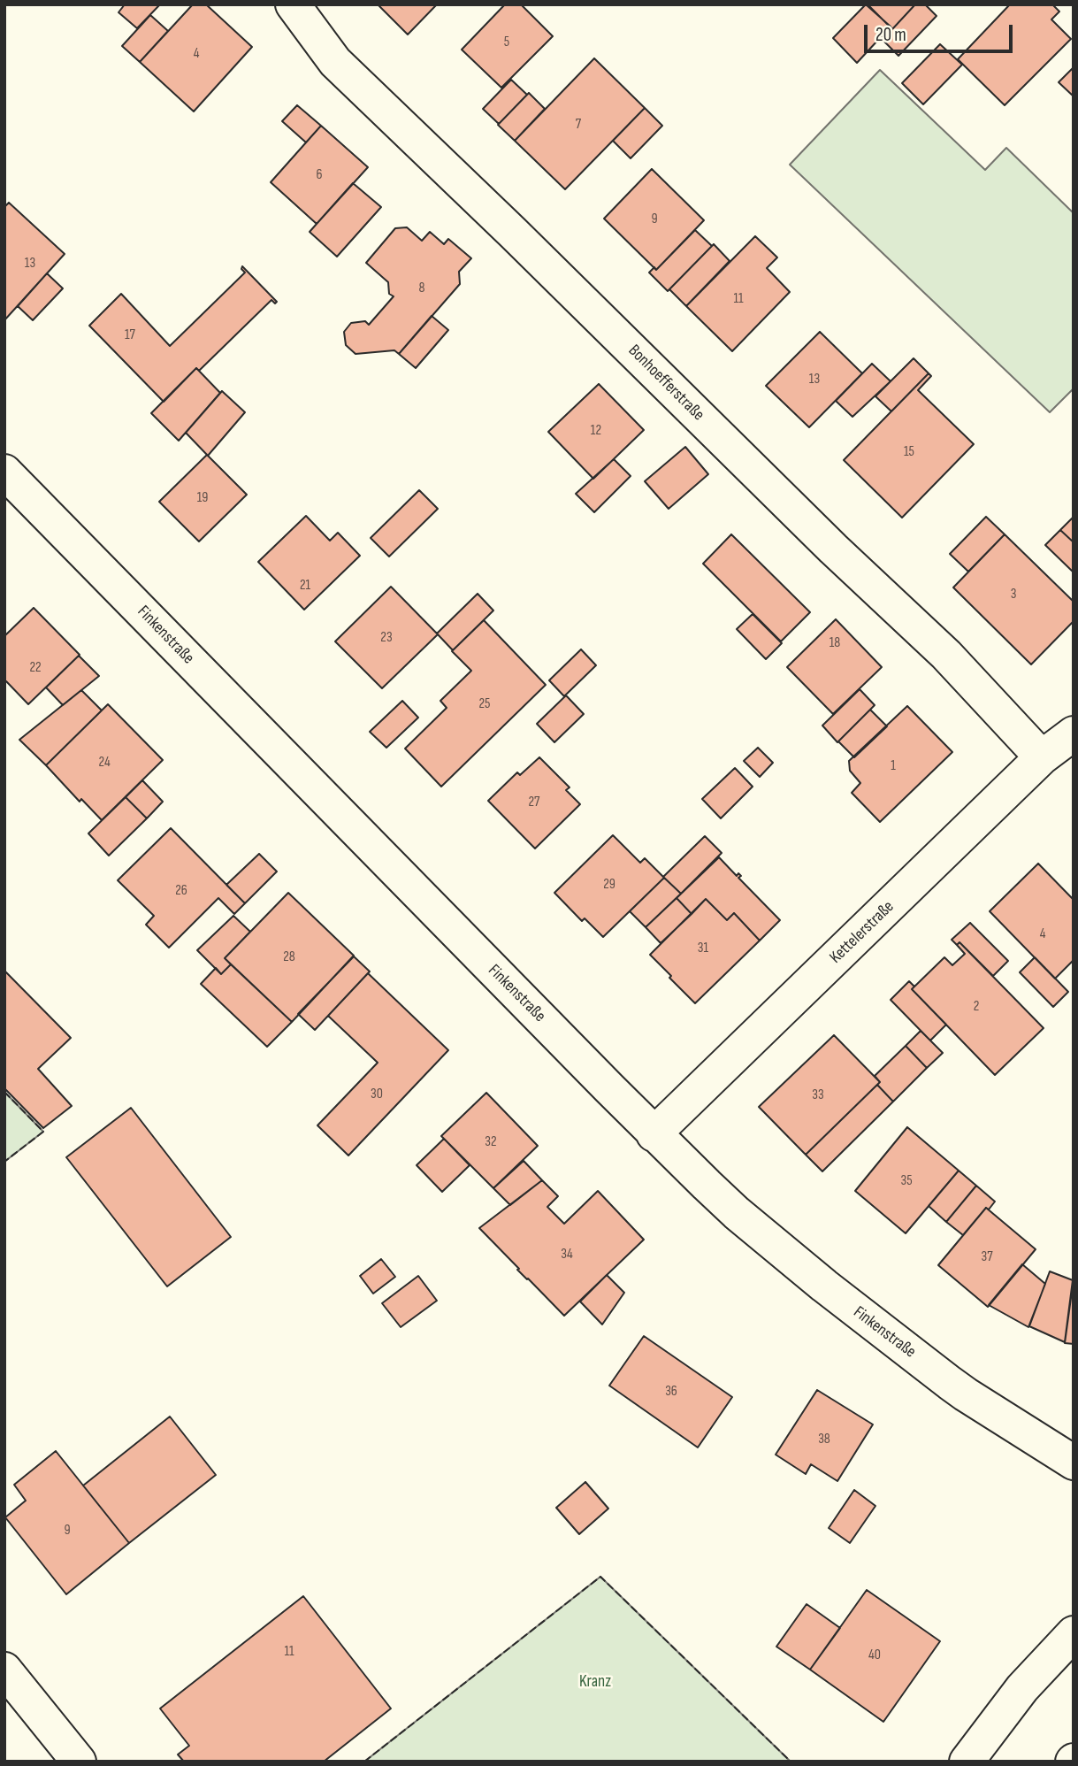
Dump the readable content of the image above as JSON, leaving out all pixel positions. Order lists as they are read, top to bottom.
{
  "streets": {
    "street": ["Bonhoefferstraße", "Finkenstraße", "Kettelerstraße"]
  },
  "crossings": [
    ["Bonhoefferstraße", "Kettelerstraße"],
    ["Finkenstraße", "Kettelerstraße"]
  ],
  "parks": ["Kranz"],
  "house_numbers": [
    "5",
    "4",
    "7",
    "6",
    "9",
    "13",
    "8",
    "11",
    "17",
    "13",
    "12",
    "15",
    "19",
    "21",
    "3",
    "23",
    "18",
    "22",
    "25",
    "24",
    "1",
    "27",
    "29",
    "26",
    "4",
    "31",
    "28",
    "2",
    "30",
    "33",
    "32",
    "35",
    "34",
    "37",
    "36",
    "38",
    "9",
    "11",
    "40"
  ],
  "scale_bar": "20 m"
}
